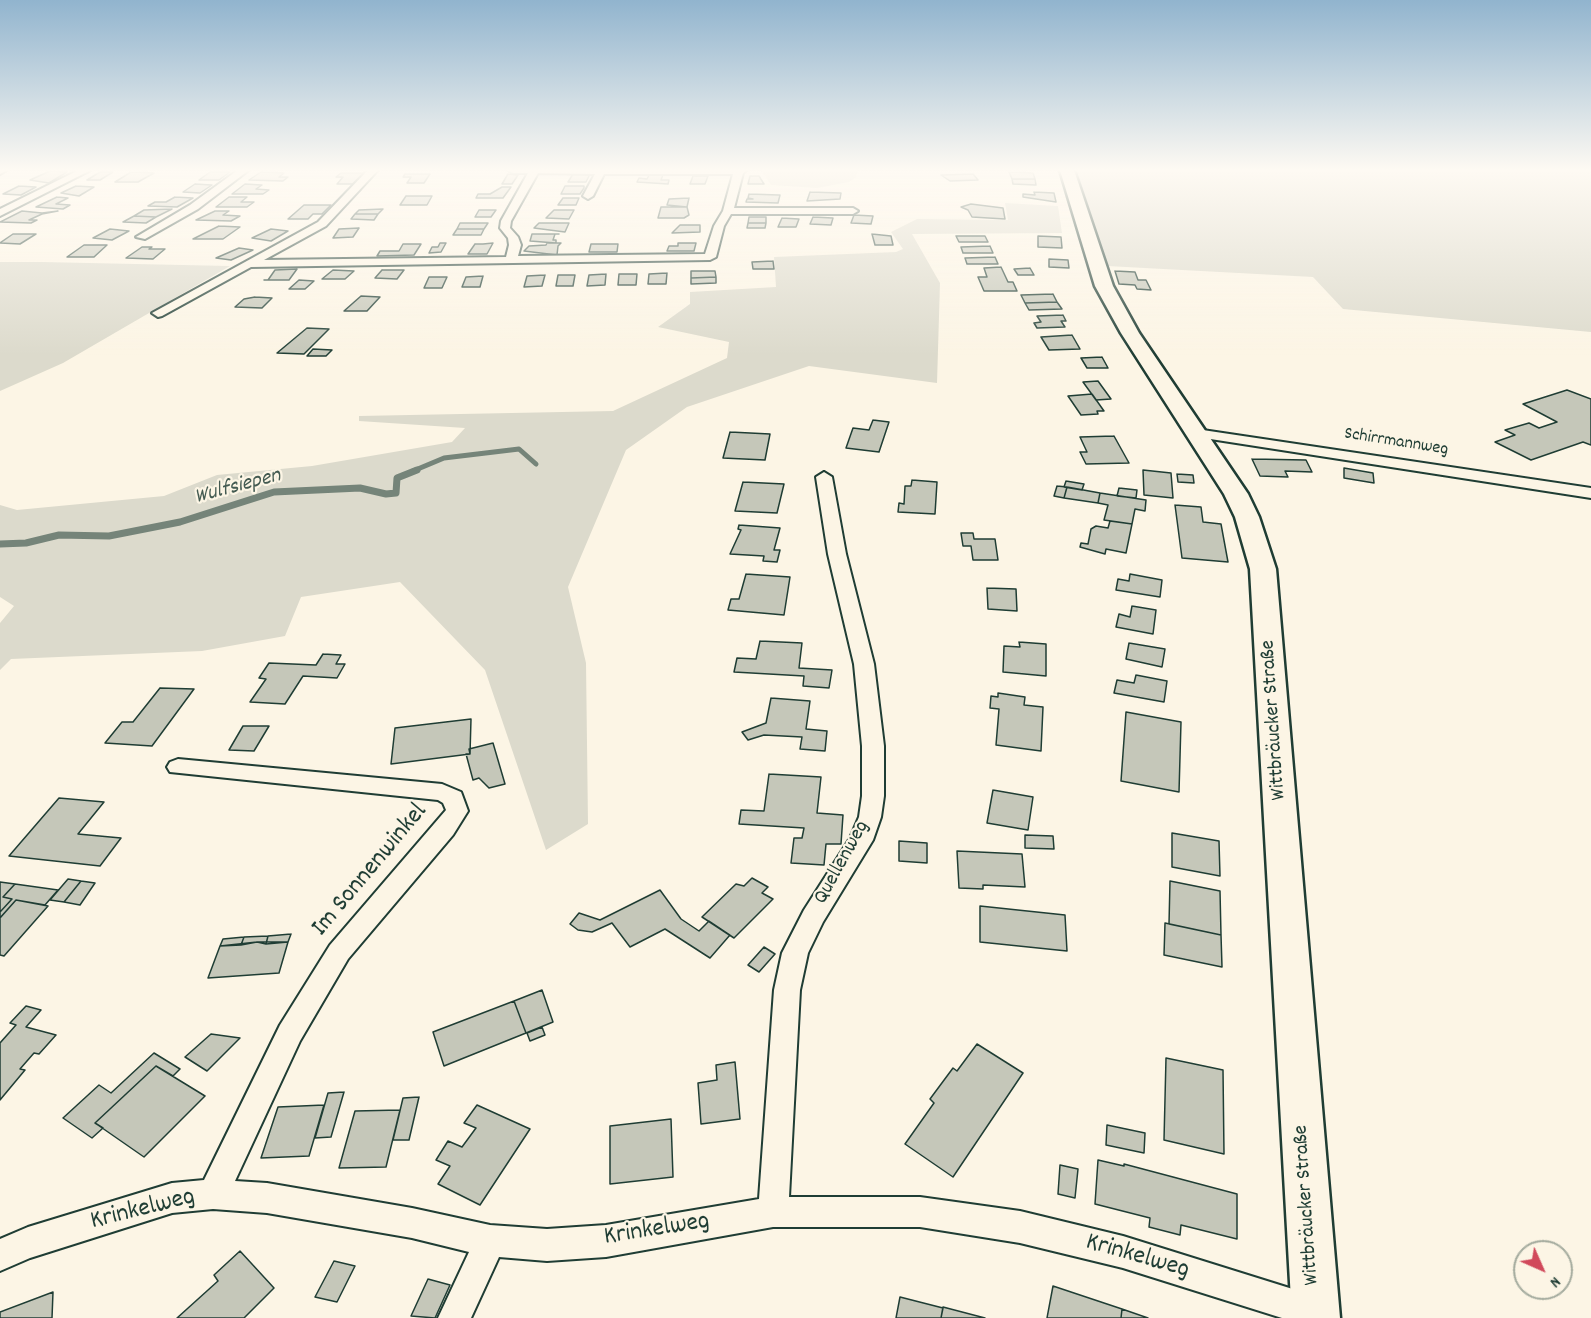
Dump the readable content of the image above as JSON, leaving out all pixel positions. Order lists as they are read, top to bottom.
{
  "streets": {
    "main road": ["Wittbräucker Straße"],
    "street": [
      "Schirrmannweg",
      "Quellenweg",
      "Im Sonnenwinkel",
      "Krinkelweg"
    ]
  },
  "crossings": [
    ["Schirrmannweg", "Wittbräucker Straße"],
    ["Wittbräucker Straße", "Krinkelweg"],
    ["Quellenweg", "Krinkelweg"],
    ["Im Sonnenwinkel", "Krinkelweg"]
  ],
  "water": ["Wulfsiepen"],
  "north": "bottom right"
}
